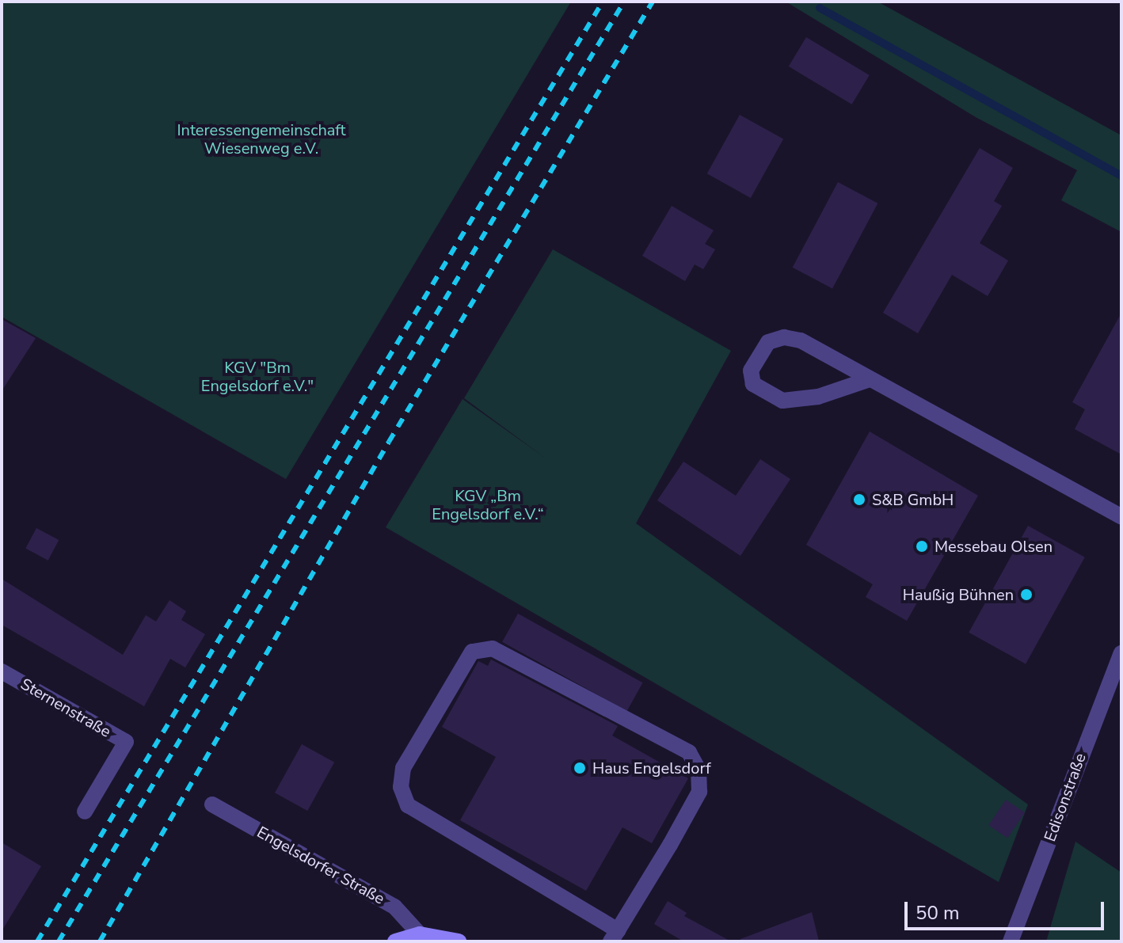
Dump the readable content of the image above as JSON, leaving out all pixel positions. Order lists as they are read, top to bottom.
{
  "streets": {
    "street": ["Sternenstraße", "Edisonstraße", "Engelsdorfer Straße"]
  },
  "parks": ["Interessengemeinschaft Wiesenweg e.V.", "KGV \"Bm Engelsdorf e.V.\"", "KGV „Bm Engelsdorf e.V.“"],
  "places": [
    "S&B GmbH",
    "Messebau Olsen",
    "Haußig Bühnen",
    "Haus Engelsdorf"
  ],
  "scale_bar": "50 m"
}
